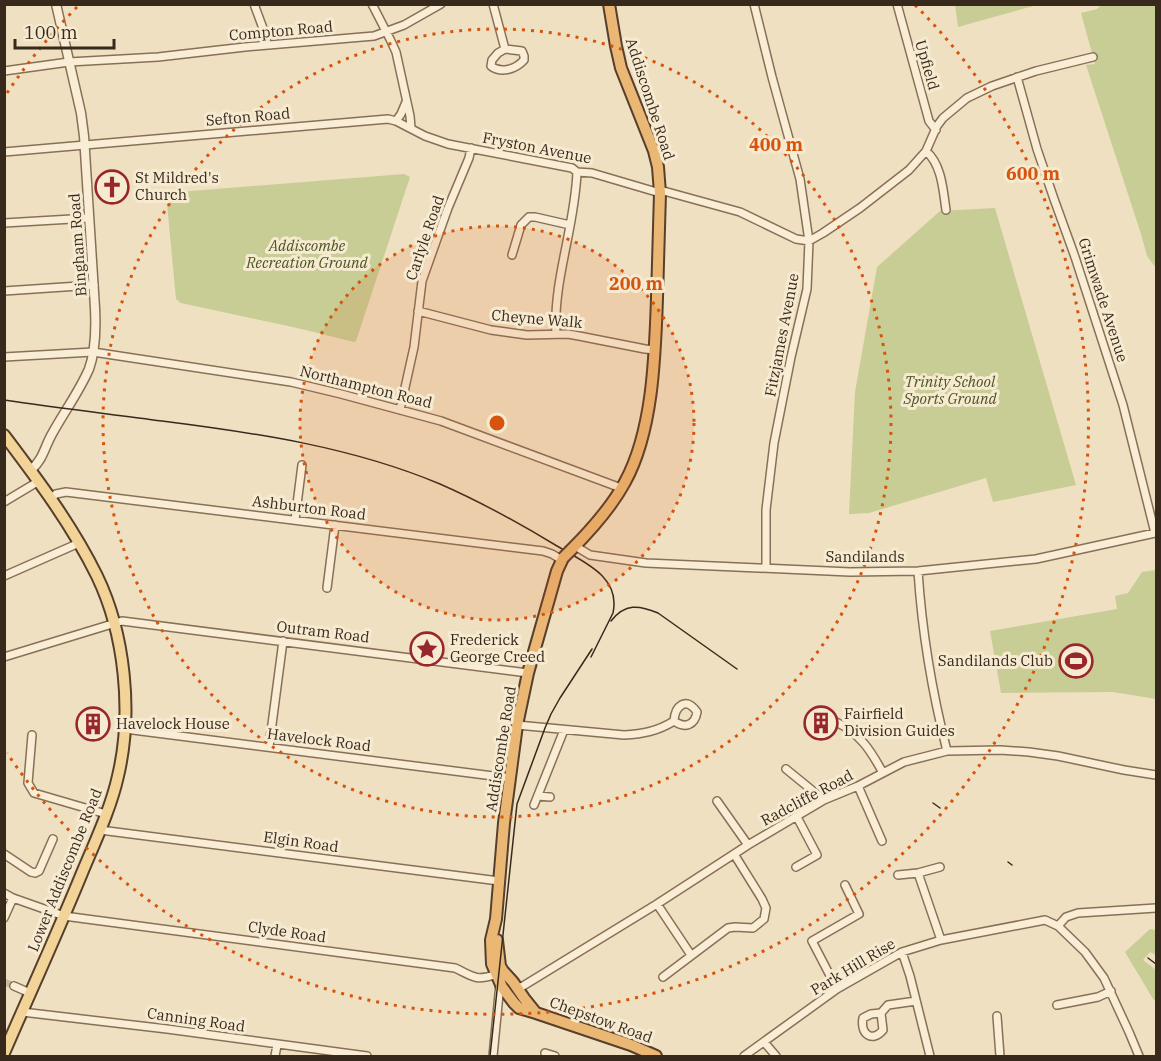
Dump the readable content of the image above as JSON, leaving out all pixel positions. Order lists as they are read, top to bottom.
{
  "streets": {
    "highway": ["Addiscombe Road", "Chepstow Road"],
    "main road": ["Lower Addiscombe Road"],
    "street": [
      "Compton Road",
      "Upfield",
      "Sefton Road",
      "Fryston Avenue",
      "Carlyle Road",
      "Bingham Road",
      "Grimwade Avenue",
      "Cheyne Walk",
      "Fitzjames Avenue",
      "Northampton Road",
      "Ashburton Road",
      "Sandilands",
      "Outram Road",
      "Havelock Road",
      "Radcliffe Road",
      "Elgin Road",
      "Clyde Road",
      "Park Hill Rise",
      "Canning Road"
    ]
  },
  "crossings": [
    ["Compton Road", "Bingham Road"],
    ["Addiscombe Road", "Fryston Avenue"],
    ["Addiscombe Road", "Cheyne Walk"],
    ["Addiscombe Road", "Northampton Road"],
    ["Addiscombe Road", "Ashburton Road"],
    ["Addiscombe Road", "Sandilands"],
    ["Addiscombe Road", "Outram Road"],
    ["Addiscombe Road", "Havelock Road"],
    ["Addiscombe Road", "Radcliffe Road"],
    ["Addiscombe Road", "Elgin Road"],
    ["Addiscombe Road", "Clyde Road"],
    ["Addiscombe Road", "Chepstow Road"],
    ["Sefton Road", "Fryston Avenue"],
    ["Sefton Road", "Bingham Road"],
    ["Fryston Avenue", "Carlyle Road"],
    ["Fryston Avenue", "Fitzjames Avenue"],
    ["Carlyle Road", "Cheyne Walk"],
    ["Carlyle Road", "Northampton Road"],
    ["Bingham Road", "Northampton Road"],
    ["Bingham Road", "Lower Addiscombe Road"],
    ["Grimwade Avenue", "Sandilands"],
    ["Fitzjames Avenue", "Sandilands"],
    ["Ashburton Road", "Sandilands"],
    ["Ashburton Road", "Lower Addiscombe Road"],
    ["Outram Road", "Lower Addiscombe Road"],
    ["Havelock Road", "Lower Addiscombe Road"],
    ["Radcliffe Road", "Chepstow Road"],
    ["Elgin Road", "Lower Addiscombe Road"],
    ["Lower Addiscombe Road", "Clyde Road"],
    ["Lower Addiscombe Road", "Canning Road"]
  ],
  "parks": ["Addiscombe Recreation Ground", "Trinity School Sports Ground"],
  "places": {
    "church": ["St Mildred's Church"],
    "place": ["Frederick George Creed"],
    "sports": ["Sandilands Club"],
    "building": ["Fairfield Division Guides", "Havelock House"]
  },
  "scale_bar": "100 m",
  "rings": ["400 m", "600 m", "200 m"]
}
